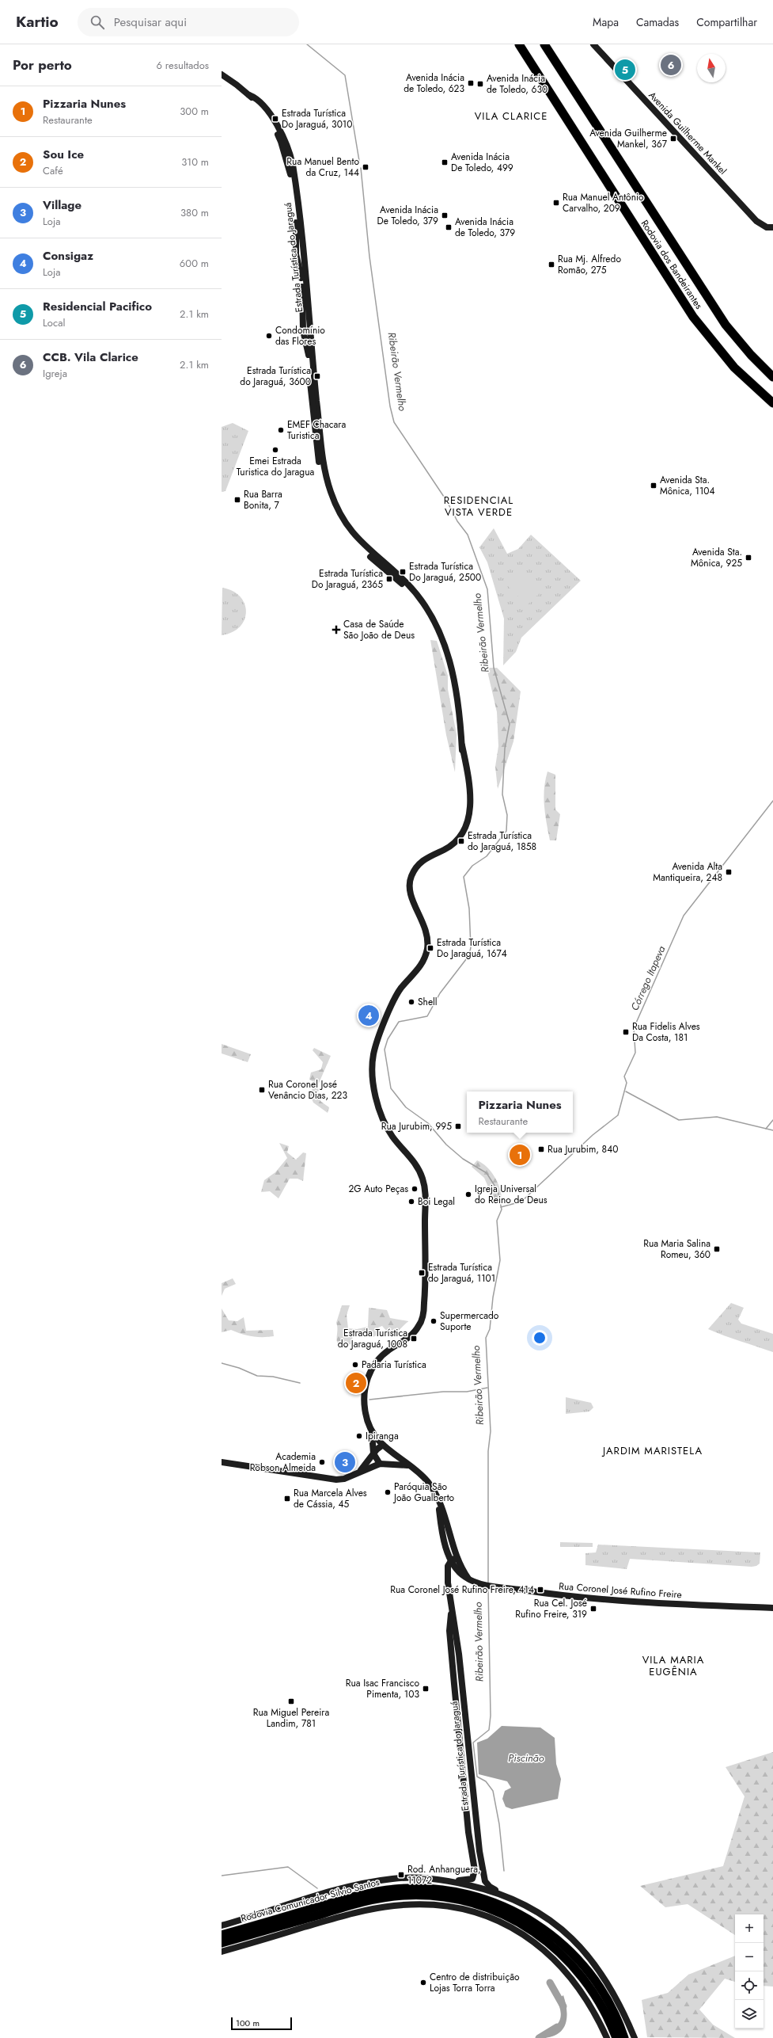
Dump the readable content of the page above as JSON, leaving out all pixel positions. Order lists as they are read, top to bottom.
{
  "streets": {
    "highway": ["Rodovia dos Bandeirantes", "Rodovia Comunicador Silvio Santos"],
    "main road": ["Avenida Guilherme Mankel", "Estrada Turística do Jaraguá", "Rua Coronel José Rufino Freire"]
  },
  "crossings": [
    ["Estrada Turística do Jaraguá", "Rua Coronel José Rufino Freire"]
  ],
  "districts": [
    "VILA CLARICE",
    "RESIDENCIAL VISTA VERDE",
    "JARDIM MARISTELA",
    "VILA MARIA EUGÊNIA"
  ],
  "water": ["Ribeirão Vermelho", "Córrego Itapeva", "Piscinão"],
  "places": {
    "transit": [
      "Avenida Inácia de Toledo, 623",
      "Avenida Inácia de Toledo, 630",
      "Estrada Turística Do Jaraguá, 3010",
      "Avenida Guilherme Mankel, 367",
      "Avenida Inácia De Toledo, 499",
      "Rua Manuel Bento da Cruz, 144",
      "Rua Manuel Antônio Carvalho, 209",
      "Avenida Inácia De Toledo, 379",
      "Avenida Inácia de Toledo, 379",
      "Rua Mj. Alfredo Romão, 275",
      "Estrada Turística do Jaraguá, 3600",
      "Avenida Sta. Mônica, 1104",
      "Rua Barra Bonita, 7",
      "Avenida Sta. Mônica, 925",
      "Estrada Turística Do Jaraguá, 2500",
      "Estrada Turística Do Jaraguá, 2365",
      "Estrada Turística do Jaraguá, 1858",
      "Avenida Alta Mantiqueira, 248",
      "Estrada Turística Do Jaraguá, 1674",
      "Rua Fidelis Alves Da Costa, 181",
      "Rua Coronel José Venâncio Dias, 223",
      "Rua Jurubim, 995",
      "Rua Jurubim, 840",
      "Rua Maria Salina Romeu, 360",
      "Estrada Turística do Jaraguá, 1101",
      "Estrada Turística do Jaraguá, 1008",
      "Rua Marcela Alves de Cássia, 45",
      "Rua Coronel José Rufino Freire, 414",
      "Rua Cel. José Rufino Freire, 319",
      "Rua Isac Francisco Pimenta, 103",
      "Rua Miguel Pereira Landim, 781",
      "Rod. Anhanguera, 11072"
    ],
    "other": [
      "Condomínio das Flores",
      "EMEF Chacara Turistica",
      "Emei Estrada Turistica do Jaragua",
      "Shell",
      "2G Auto Peças",
      "Igreja Universal do Reino de Deus",
      "Boi Legal",
      "Supermercado Suporte",
      "Padaria Turística",
      "Ipiranga",
      "Academia Robson Almeida",
      "Paróquia São João Gualberto",
      "Centro de distribuição Lojas Torra Torra"
    ],
    "health": ["Casa de Saúde São João de Deus"]
  },
  "scale_bar": "100 m",
  "north": "top",
  "page": {
    "header": "Kartio",
    "search": "Pesquisar aqui",
    "nav": ["Mapa", "Camadas", "Compartilhar"],
    "heading": ["Por perto", "6 resultados"],
    "pins": [
      "6",
      "5",
      "4",
      "1",
      "2",
      "3"
    ],
    "list": [
      {
        "mark": "1",
        "name": "Pizzaria Nunes",
        "note": "Restaurante",
        "value": "300 m"
      },
      {
        "mark": "2",
        "name": "Sou Ice",
        "note": "Café",
        "value": "310 m"
      },
      {
        "mark": "3",
        "name": "Village",
        "note": "Loja",
        "value": "380 m"
      },
      {
        "mark": "4",
        "name": "Consigaz",
        "note": "Loja",
        "value": "600 m"
      },
      {
        "mark": "5",
        "name": "Residencial Pacifico",
        "note": "Local",
        "value": "2.1 km"
      },
      {
        "mark": "6",
        "name": "CCB. Vila Clarice",
        "note": "Igreja",
        "value": "2.1 km"
      }
    ],
    "popup": ["Pizzaria Nunes", "Restaurante"],
    "map_buttons": ["+", "−"],
    "scale": "100 m"
  }
}
